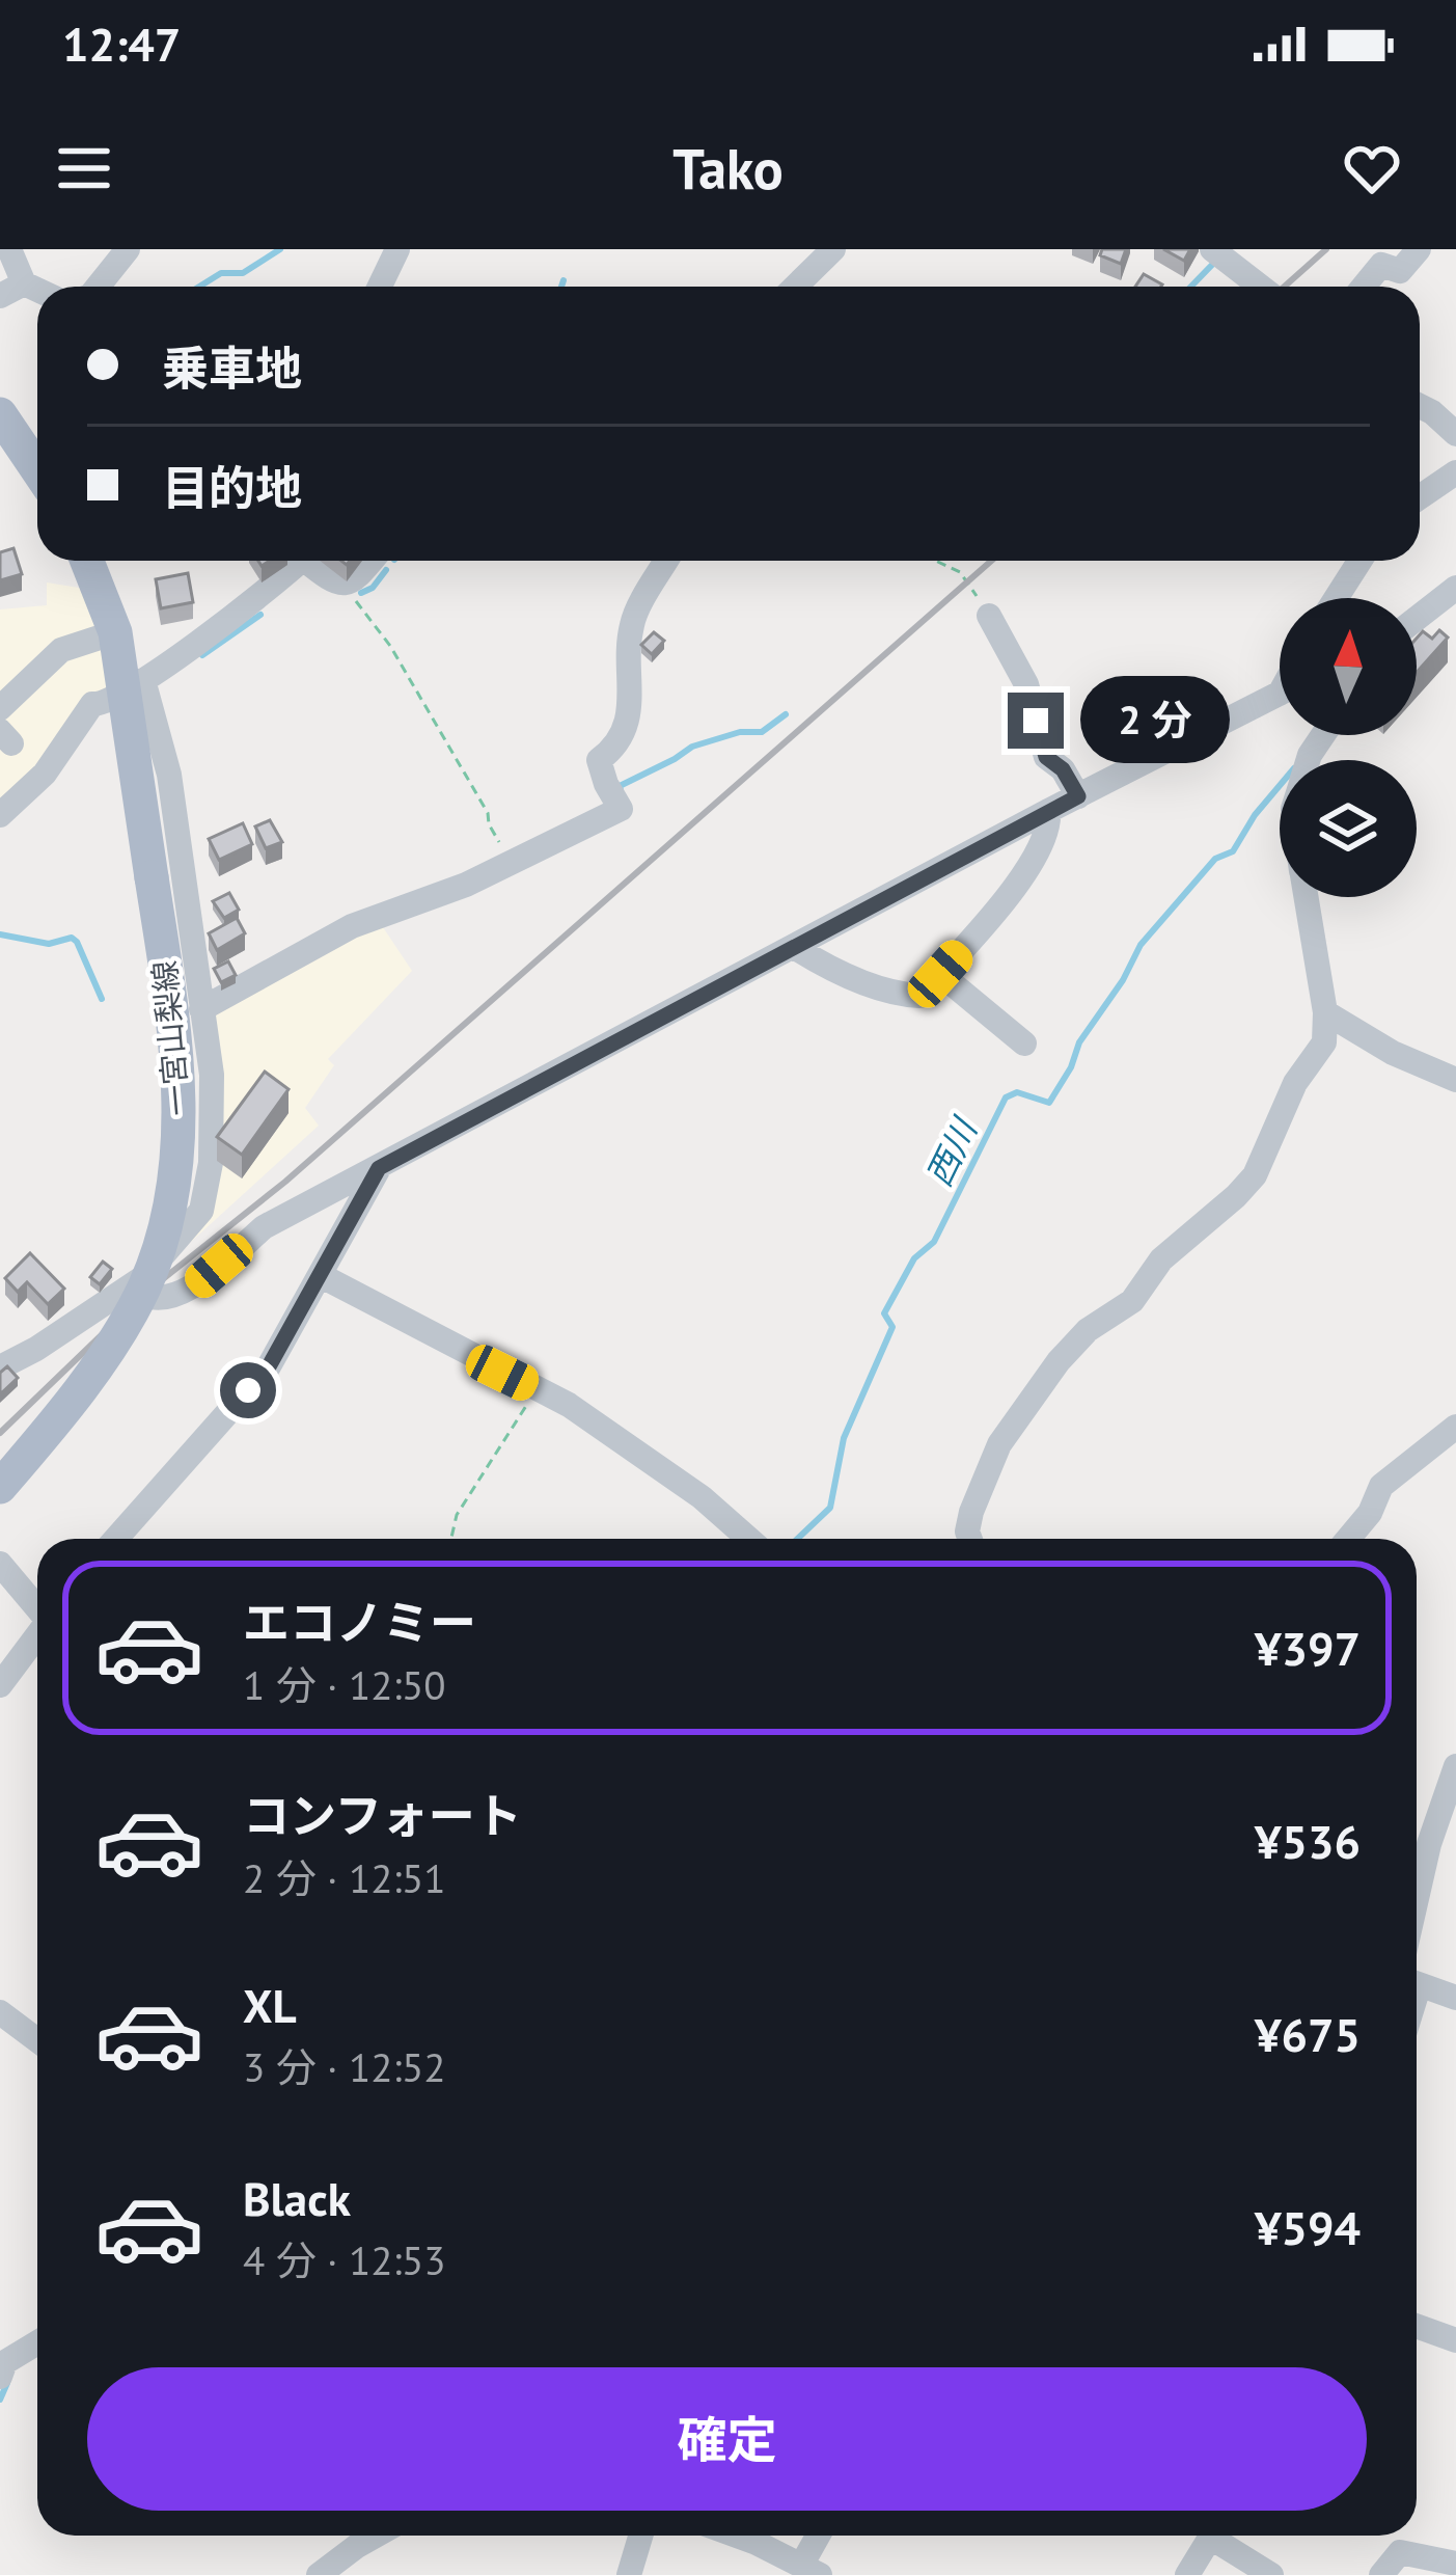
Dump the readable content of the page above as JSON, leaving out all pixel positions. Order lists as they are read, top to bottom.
{
  "streets": {
    "main road": ["一宮山梨線"]
  },
  "water": ["西川"],
  "north": "top",
  "page": {
    "status": "12:47",
    "header": "Tako",
    "banner": ["乗車地", "目的地"],
    "bubble": "2 分",
    "list": [
      {
        "name": "エコノミー",
        "note": "1 分 · 12:50",
        "value": "¥397"
      },
      {
        "name": "コンフォート",
        "note": "2 分 · 12:51",
        "value": "¥536"
      },
      {
        "name": "XL",
        "note": "3 分 · 12:52",
        "value": "¥675"
      },
      {
        "name": "Black",
        "note": "4 分 · 12:53",
        "value": "¥594"
      }
    ],
    "buttons": "確定"
  }
}
